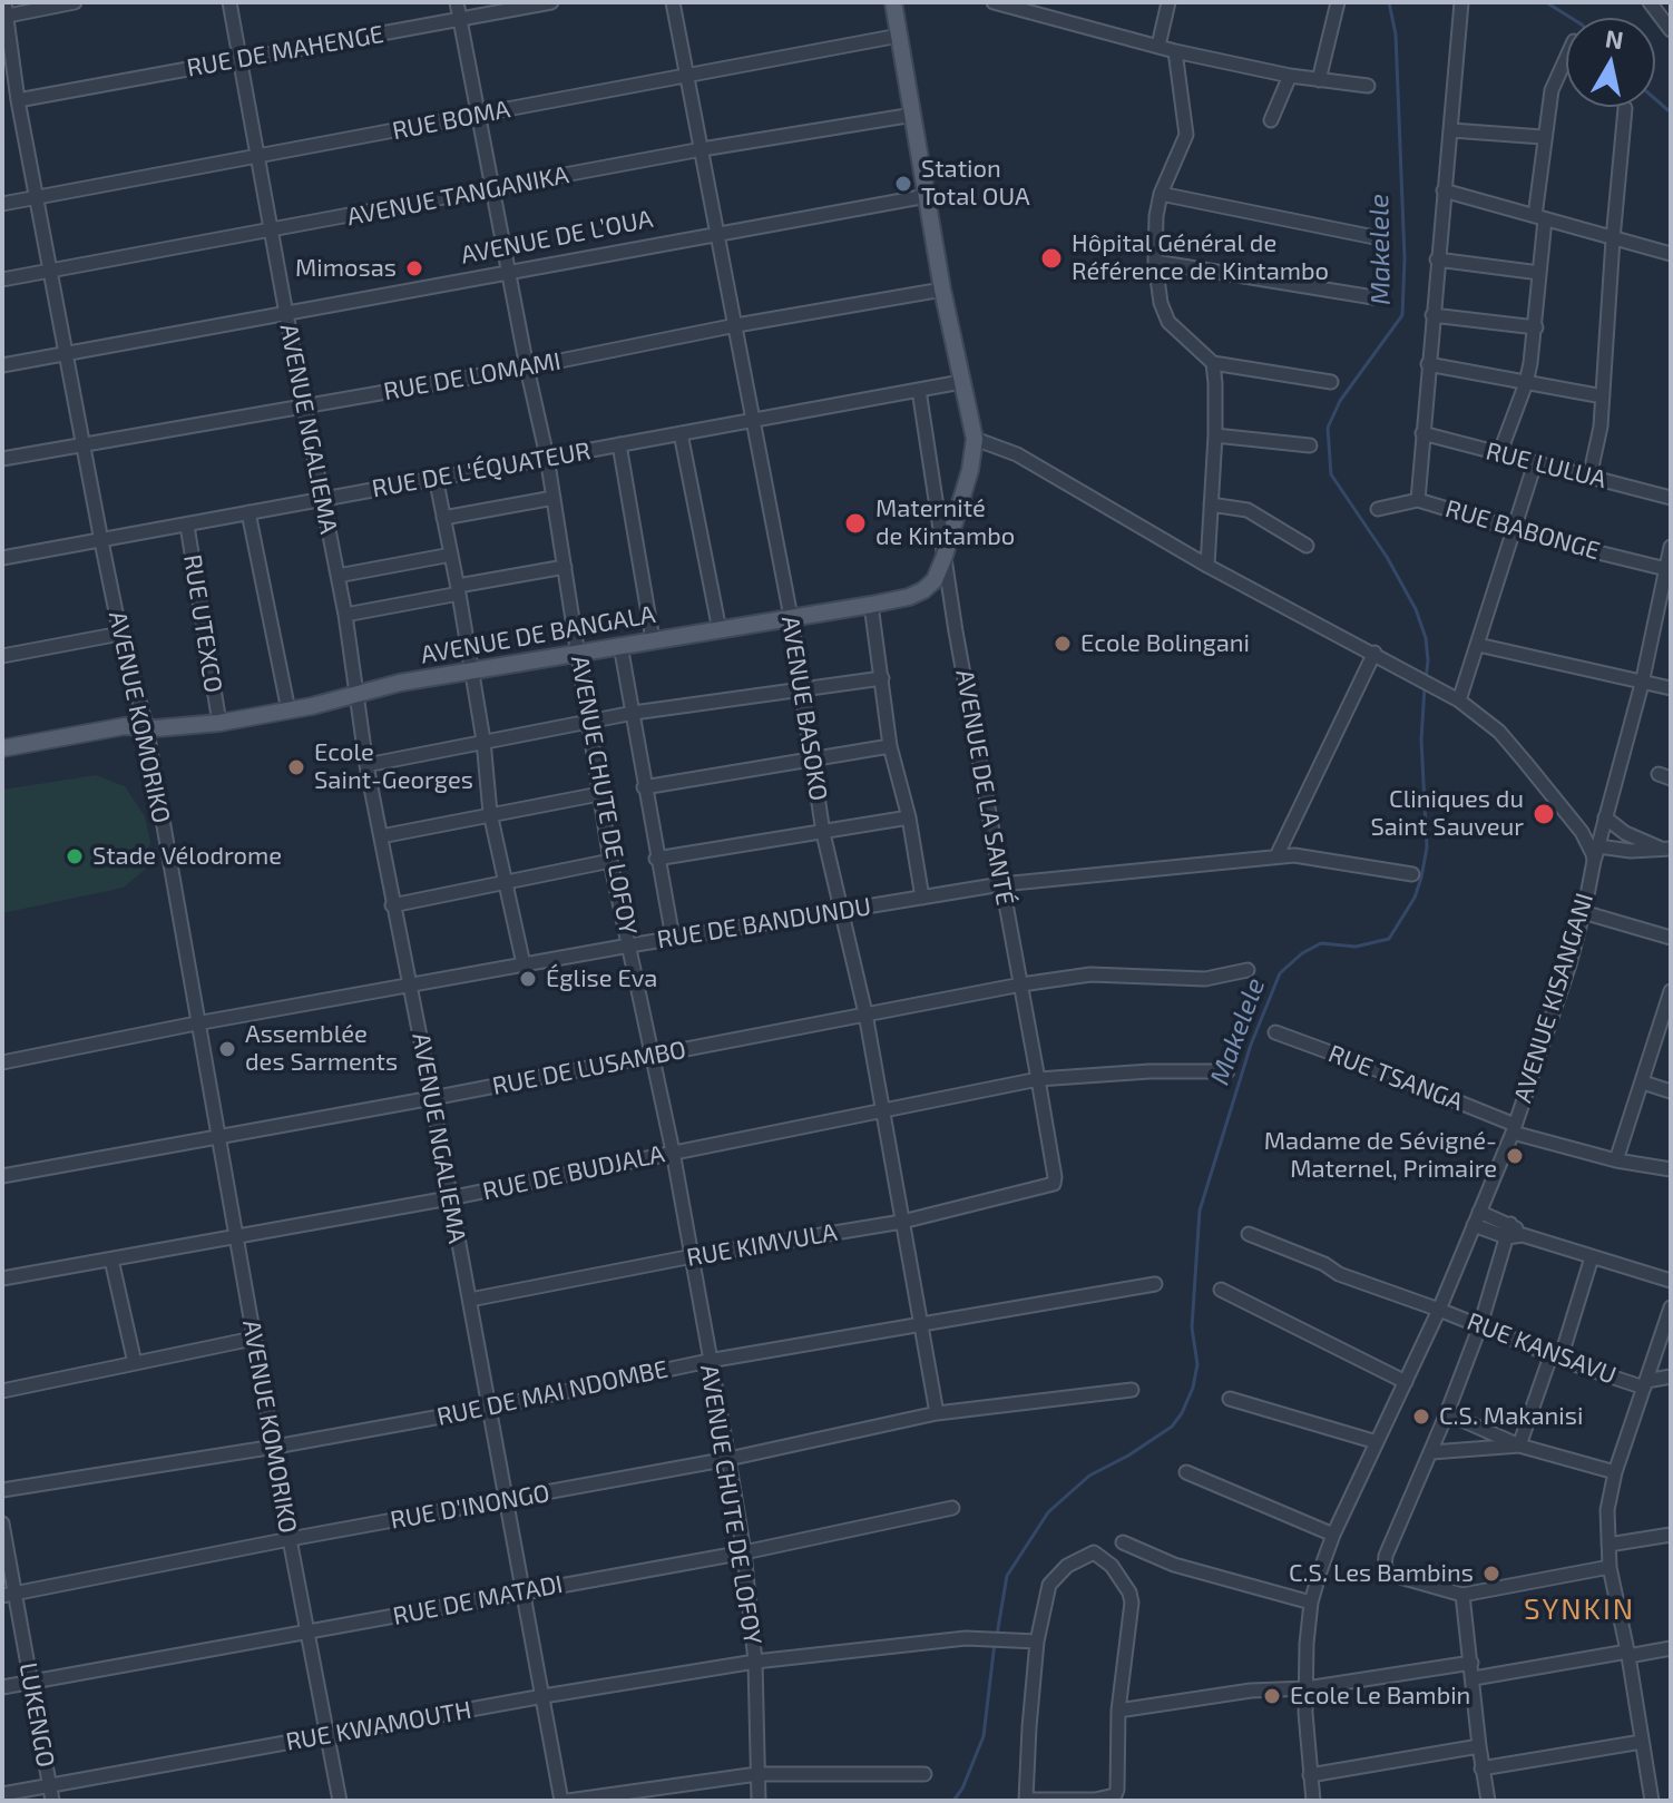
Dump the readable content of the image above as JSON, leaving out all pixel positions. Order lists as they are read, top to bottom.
{
  "streets": {
    "main road": ["AVENUE DE BANGALA"],
    "street": [
      "RUE DE MAHENGE",
      "RUE BOMA",
      "AVENUE TANGANIKA",
      "AVENUE DE L’OUA",
      "RUE DE LOMAMI",
      "AVENUE NGALIEMA",
      "RUE LULUA",
      "RUE DE L'ÉQUATEUR",
      "RUE BABONGE",
      "RUE UTEXCO",
      "AVENUE BASOKO",
      "AVENUE KOMORIKO",
      "AVENUE DE LA SANTÉ",
      "AVENUE CHUTE DE LOFOY",
      "RUE DE BANDUNDU",
      "AVENUE KISANGANI",
      "RUE DE LUSAMBO",
      "RUE TSANGA",
      "RUE DE BUDJALA",
      "RUE KIMVULA",
      "RUE KANSAVU",
      "RUE DE MAI NDOMBE",
      "RUE D'INONGO",
      "RUE DE MATADI",
      "LUKENGO",
      "RUE KWAMOUTH"
    ]
  },
  "crossings": [
    ["RUE DE MAHENGE", "AVENUE NGALIEMA"],
    ["RUE DE MAHENGE", "AVENUE KOMORIKO"],
    ["RUE DE MAHENGE", "AVENUE CHUTE DE LOFOY"],
    ["RUE BOMA", "AVENUE NGALIEMA"],
    ["RUE BOMA", "AVENUE BASOKO"],
    ["RUE BOMA", "AVENUE KOMORIKO"],
    ["RUE BOMA", "AVENUE CHUTE DE LOFOY"],
    ["AVENUE TANGANIKA", "AVENUE NGALIEMA"],
    ["AVENUE TANGANIKA", "AVENUE BASOKO"],
    ["AVENUE TANGANIKA", "AVENUE KOMORIKO"],
    ["AVENUE TANGANIKA", "AVENUE CHUTE DE LOFOY"],
    ["AVENUE DE L’OUA", "AVENUE NGALIEMA"],
    ["AVENUE DE L’OUA", "AVENUE BASOKO"],
    ["AVENUE DE L’OUA", "AVENUE KOMORIKO"],
    ["AVENUE DE L’OUA", "AVENUE CHUTE DE LOFOY"],
    ["RUE DE LOMAMI", "AVENUE NGALIEMA"],
    ["RUE DE LOMAMI", "AVENUE BASOKO"],
    ["RUE DE LOMAMI", "AVENUE KOMORIKO"],
    ["RUE DE LOMAMI", "AVENUE CHUTE DE LOFOY"],
    ["AVENUE NGALIEMA", "RUE DE L'ÉQUATEUR"],
    ["AVENUE NGALIEMA", "AVENUE DE BANGALA"],
    ["AVENUE NGALIEMA", "RUE DE BANDUNDU"],
    ["AVENUE NGALIEMA", "RUE DE LUSAMBO"],
    ["AVENUE NGALIEMA", "RUE DE BUDJALA"],
    ["AVENUE NGALIEMA", "RUE KIMVULA"],
    ["AVENUE NGALIEMA", "RUE DE MAI NDOMBE"],
    ["AVENUE NGALIEMA", "RUE D'INONGO"],
    ["AVENUE NGALIEMA", "RUE DE MATADI"],
    ["AVENUE NGALIEMA", "RUE KWAMOUTH"],
    ["RUE DE L'ÉQUATEUR", "RUE UTEXCO"],
    ["RUE DE L'ÉQUATEUR", "AVENUE BASOKO"],
    ["RUE DE L'ÉQUATEUR", "AVENUE KOMORIKO"],
    ["RUE DE L'ÉQUATEUR", "AVENUE DE LA SANTÉ"],
    ["RUE DE L'ÉQUATEUR", "AVENUE CHUTE DE LOFOY"],
    ["RUE UTEXCO", "AVENUE DE BANGALA"],
    ["AVENUE DE BANGALA", "AVENUE BASOKO"],
    ["AVENUE DE BANGALA", "AVENUE KOMORIKO"],
    ["AVENUE DE BANGALA", "AVENUE DE LA SANTÉ"],
    ["AVENUE DE BANGALA", "AVENUE CHUTE DE LOFOY"],
    ["AVENUE DE BANGALA", "AVENUE KISANGANI"],
    ["AVENUE BASOKO", "RUE DE BANDUNDU"],
    ["AVENUE BASOKO", "RUE DE LUSAMBO"],
    ["AVENUE BASOKO", "RUE DE BUDJALA"],
    ["AVENUE BASOKO", "RUE KIMVULA"],
    ["AVENUE BASOKO", "RUE DE MAI NDOMBE"],
    ["AVENUE BASOKO", "RUE D'INONGO"],
    ["AVENUE KOMORIKO", "RUE DE BANDUNDU"],
    ["AVENUE KOMORIKO", "RUE DE LUSAMBO"],
    ["AVENUE KOMORIKO", "RUE DE BUDJALA"],
    ["AVENUE KOMORIKO", "RUE DE MAI NDOMBE"],
    ["AVENUE KOMORIKO", "RUE D'INONGO"],
    ["AVENUE KOMORIKO", "RUE DE MATADI"],
    ["AVENUE KOMORIKO", "RUE KWAMOUTH"],
    ["AVENUE DE LA SANTÉ", "RUE DE BANDUNDU"],
    ["AVENUE DE LA SANTÉ", "RUE DE LUSAMBO"],
    ["AVENUE DE LA SANTÉ", "RUE DE BUDJALA"],
    ["AVENUE DE LA SANTÉ", "RUE KIMVULA"],
    ["AVENUE CHUTE DE LOFOY", "RUE DE BANDUNDU"],
    ["AVENUE CHUTE DE LOFOY", "RUE DE LUSAMBO"],
    ["AVENUE CHUTE DE LOFOY", "RUE DE BUDJALA"],
    ["AVENUE CHUTE DE LOFOY", "RUE KIMVULA"],
    ["AVENUE CHUTE DE LOFOY", "RUE DE MAI NDOMBE"],
    ["AVENUE CHUTE DE LOFOY", "RUE D'INONGO"],
    ["AVENUE CHUTE DE LOFOY", "RUE DE MATADI"],
    ["AVENUE CHUTE DE LOFOY", "RUE KWAMOUTH"],
    ["AVENUE KISANGANI", "RUE TSANGA"],
    ["AVENUE KISANGANI", "RUE KANSAVU"],
    ["RUE D'INONGO", "LUKENGO"],
    ["RUE DE MATADI", "LUKENGO"],
    ["LUKENGO", "RUE KWAMOUTH"]
  ],
  "districts": ["SYNKIN"],
  "water": ["Makelele"],
  "places": [
    "Station Total OUA",
    "Hôpital Général de Référence de Kintambo",
    "Mimosas",
    "Maternité de Kintambo",
    "Ecole Bolingani",
    "Ecole Saint-Georges",
    "Cliniques du Saint Sauveur",
    "Stade Vélodrome",
    "Église Eva",
    "Assemblée des Sarments",
    "Madame de Sévigné- Maternel, Primaire",
    "C.S. Makanisi",
    "C.S. Les Bambins",
    "Ecole Le Bambin"
  ],
  "north": "top"
}
